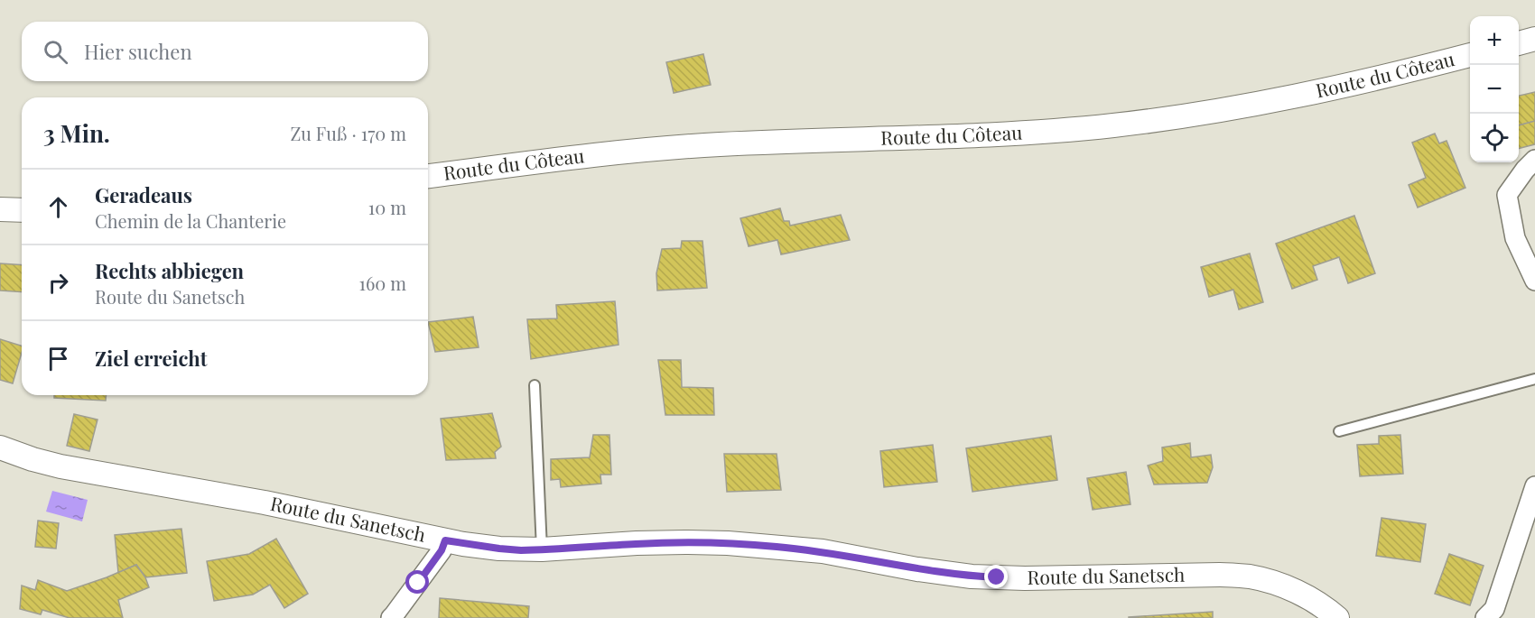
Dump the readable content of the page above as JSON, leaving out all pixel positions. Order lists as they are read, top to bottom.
{
  "streets": {
    "street": ["Route du Côteau", "Route du Sanetsch"]
  },
  "page": {
    "map_buttons": ["+", "−"],
    "search": "Hier suchen",
    "heading": ["3 Min.", "Zu Fuß · 170 m"],
    "list": [
      ["Geradeaus", "Chemin de la Chanterie", "10 m"],
      ["Rechts abbiegen", "Route du Sanetsch", "160 m"],
      "Ziel erreicht"
    ]
  }
}
